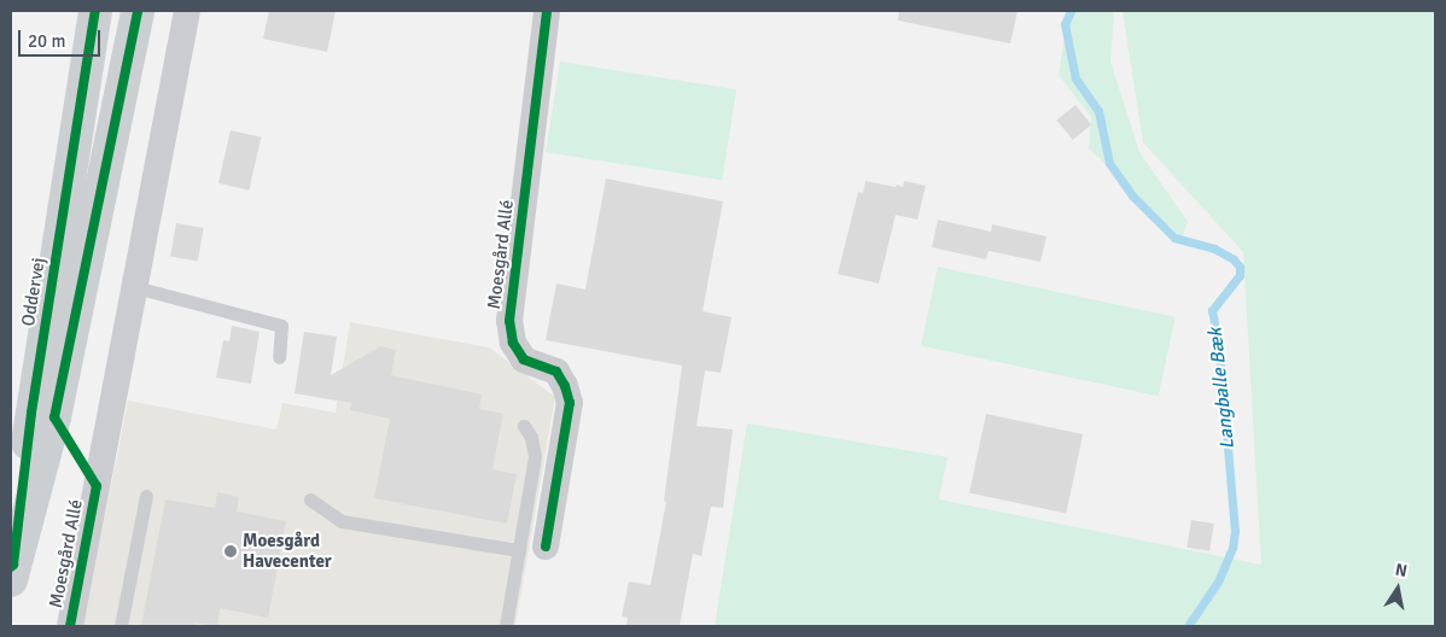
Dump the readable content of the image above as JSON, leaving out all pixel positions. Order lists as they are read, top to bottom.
{
  "streets": {
    "main road": ["Oddervej"],
    "street": ["Moesgård Allé"]
  },
  "water": ["Langballe Bæk"],
  "places": ["Moesgård Havecenter"],
  "scale_bar": "20 m",
  "north": "top"
}
